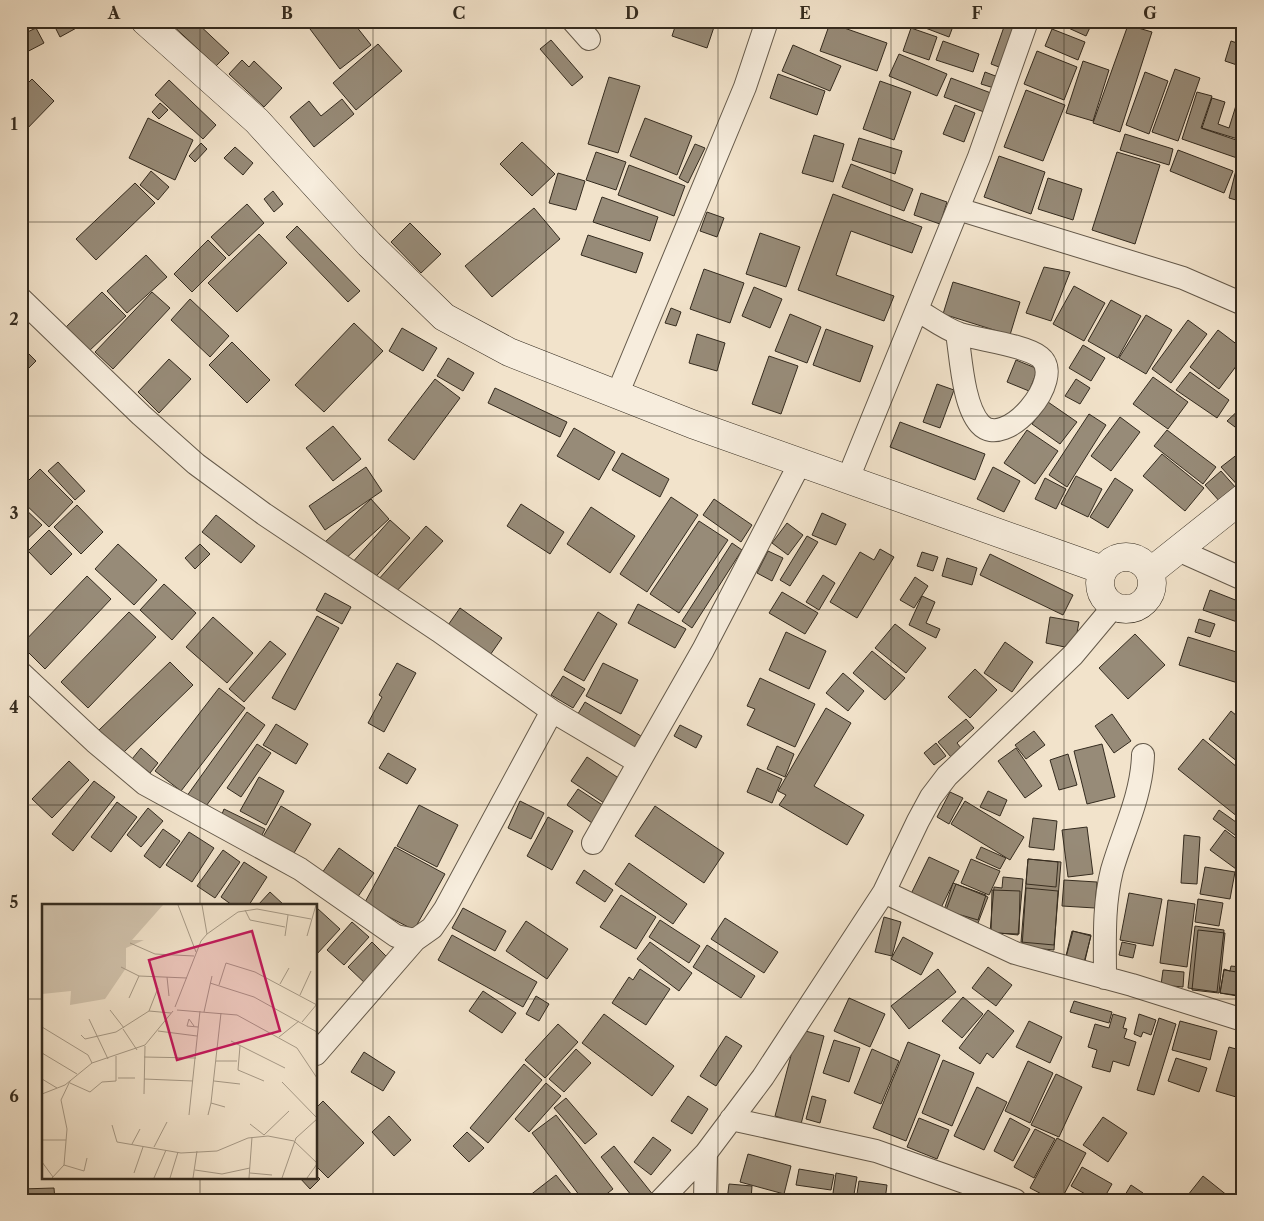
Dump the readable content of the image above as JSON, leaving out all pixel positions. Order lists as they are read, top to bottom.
{
  "grid": {
    "columns": [
      "A",
      "B",
      "C",
      "D",
      "E",
      "F",
      "G"
    ],
    "rows": [
      "1",
      "2",
      "3",
      "4",
      "5",
      "6"
    ]
  }
}
